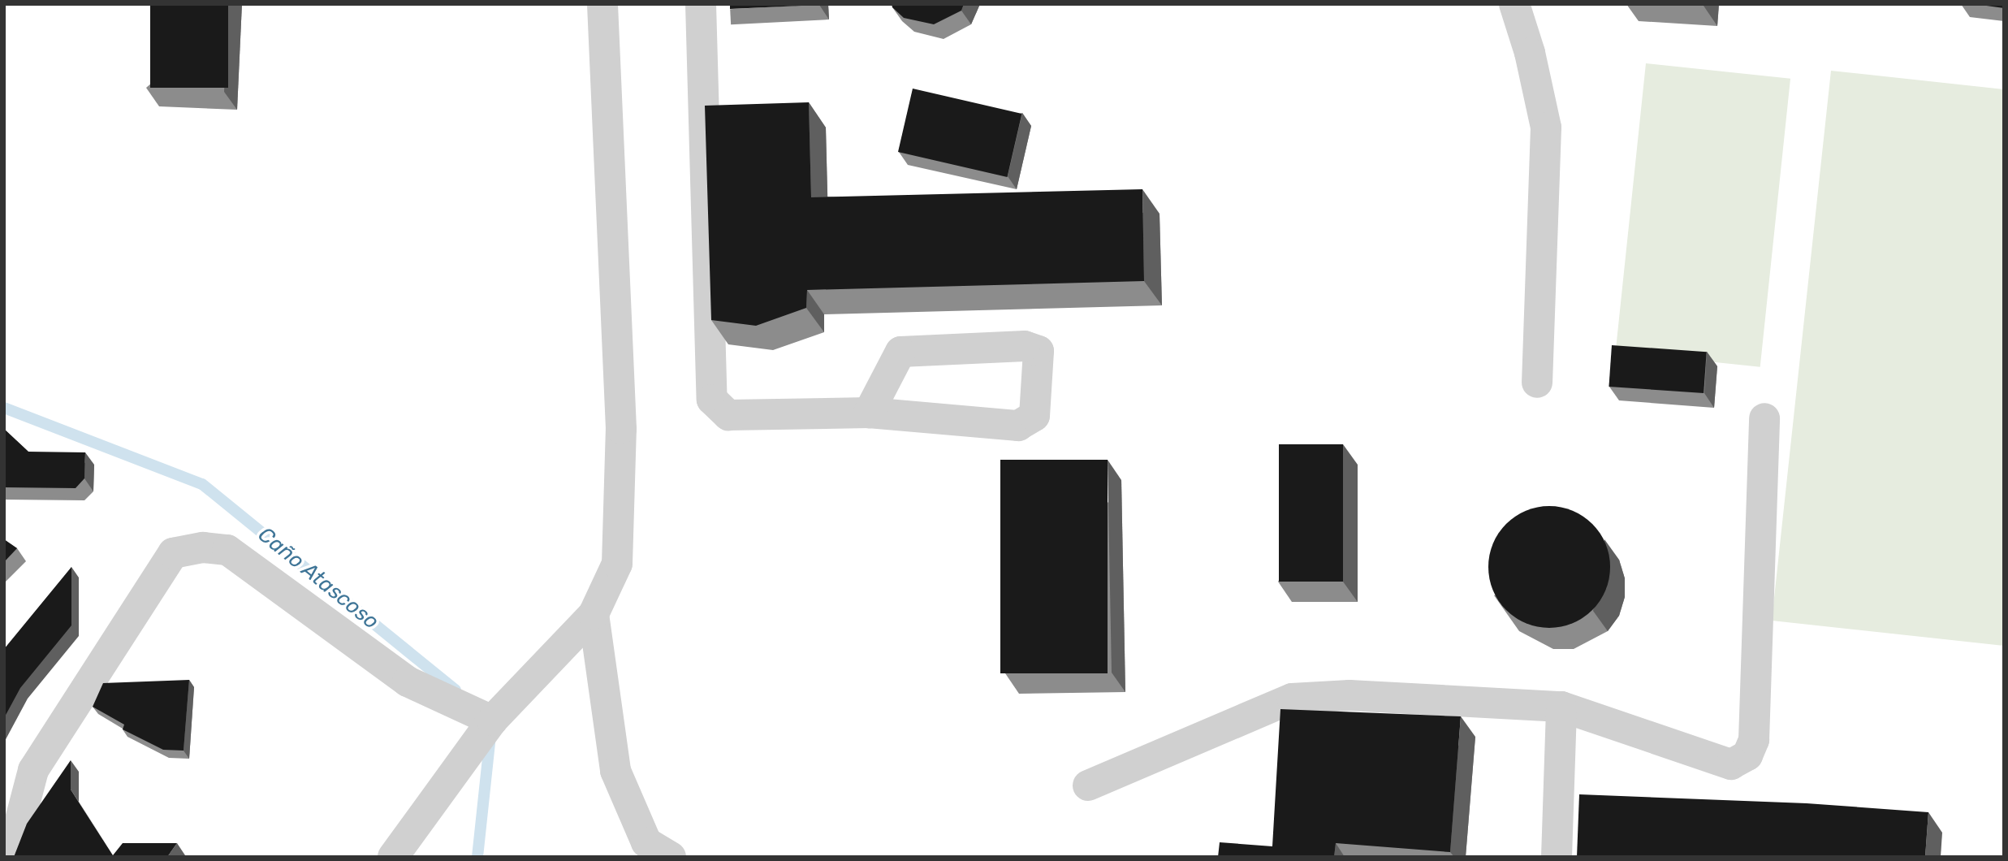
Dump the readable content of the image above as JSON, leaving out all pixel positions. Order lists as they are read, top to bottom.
{
  "water": ["Caño Atascoso"]
}
